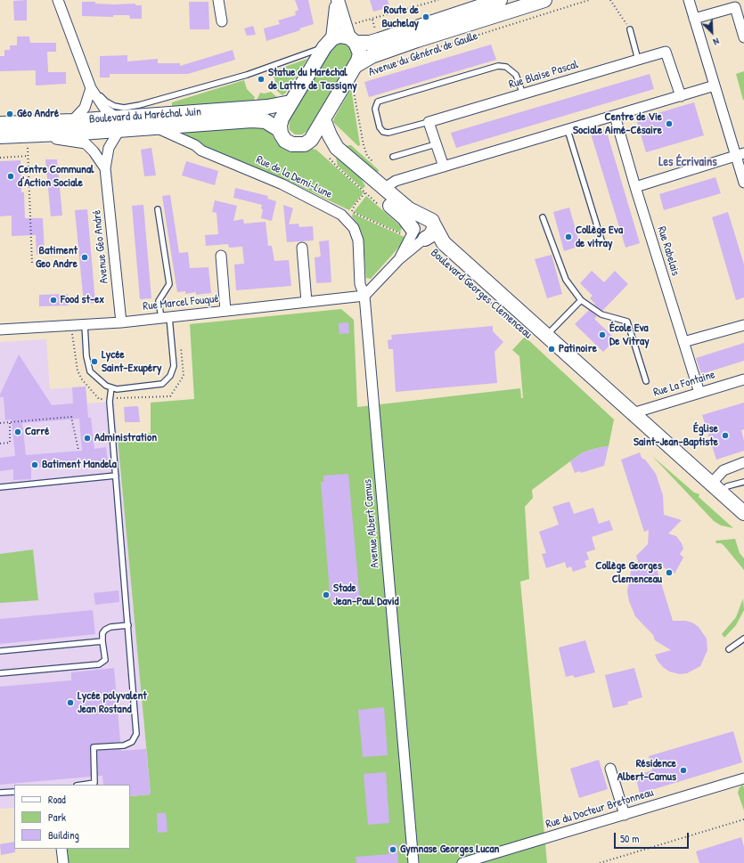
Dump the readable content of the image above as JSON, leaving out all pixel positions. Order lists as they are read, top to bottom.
{
  "streets": {
    "main road": ["Avenue du Général de Gaulle", "Boulevard du Maréchal Juin", "Boulevard Georges Clemenceau"],
    "street": [
      "Rue Blaise Pascal",
      "Rue de la Demi-Lune",
      "Avenue Géo André",
      "Rue Rabelais",
      "Rue Marcel Fouqué",
      "Rue La Fontaine",
      "Avenue Albert Camus",
      "Rue du Docteur Bretonneau"
    ]
  },
  "crossings": [
    ["Boulevard du Maréchal Juin", "Rue de la Demi-Lune"],
    ["Boulevard du Maréchal Juin", "Avenue Géo André"],
    ["Rue de la Demi-Lune", "Rue Marcel Fouqué"],
    ["Rue de la Demi-Lune", "Avenue Albert Camus"],
    ["Avenue Géo André", "Rue Marcel Fouqué"],
    ["Rue Rabelais", "Rue La Fontaine"],
    ["Boulevard Georges Clemenceau", "Rue La Fontaine"],
    ["Rue Marcel Fouqué", "Avenue Albert Camus"]
  ],
  "districts": ["Les Écrivains"],
  "places": [
    "Route de Buchelay",
    "Statue du Maréchal de Lattre de Tassigny",
    "Géo André",
    "Centre de Vie Sociale Aimé-Césaire",
    "Centre Communal d'Action Sociale",
    "Collège Eva de vitray",
    "Batiment Geo Andre",
    "Food st-ex",
    "École Eva De Vitray",
    "Patinoire",
    "Lycée Saint-Exupéry",
    "Carré",
    "Église Saint-Jean-Baptiste",
    "Administration",
    "Batiment Mandela",
    "Collège Georges Clemenceau",
    "Stade Jean-Paul David",
    "Lycée polyvalent Jean Rostand",
    "Résidence Albert-Camus",
    "Gymnase Georges Lucan"
  ],
  "legend": ["Road", "Park", "Building"],
  "scale_bar": "50 m",
  "north": "bottom right"
}
